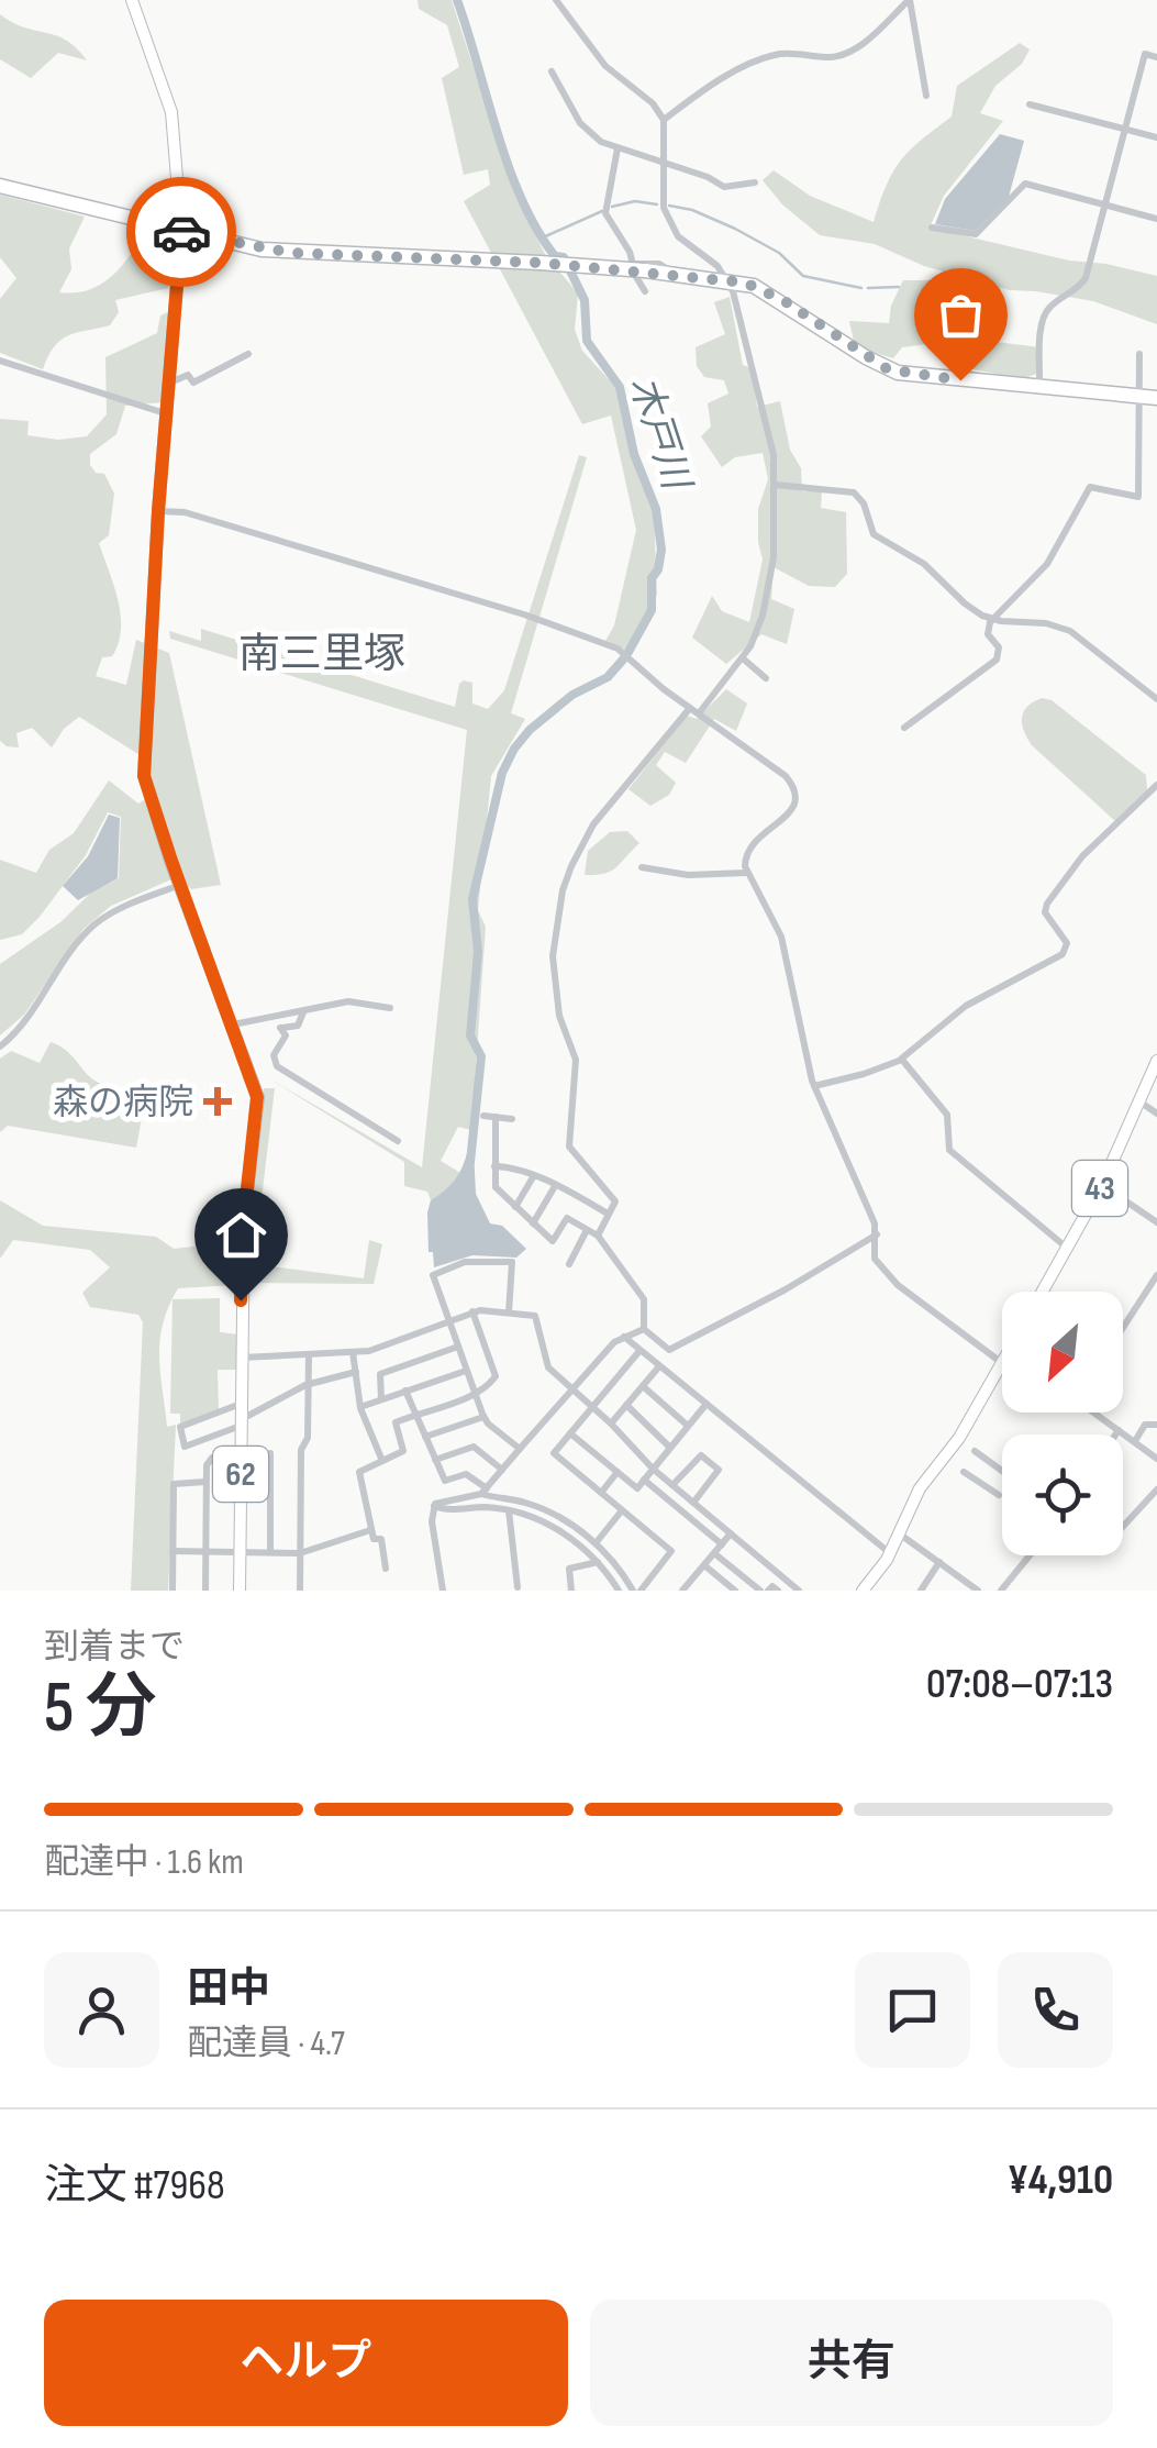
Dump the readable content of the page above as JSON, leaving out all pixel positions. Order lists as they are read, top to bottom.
{
  "streets": {
    "main road": ["43", "62"]
  },
  "districts": ["南三里塚"],
  "water": ["木戸川"],
  "places": {
    "health": ["森の病院"]
  },
  "north": "bottom left",
  "page": {
    "heading": ["5 分", "到着まで", "07:08–07:13"],
    "panel": [
      "田中",
      "配達員 · 4.7",
      "注文 #7968",
      "¥4,910"
    ],
    "bar": "配達中 · 1.6 km",
    "buttons": ["ヘルプ", "共有"]
  }
}
